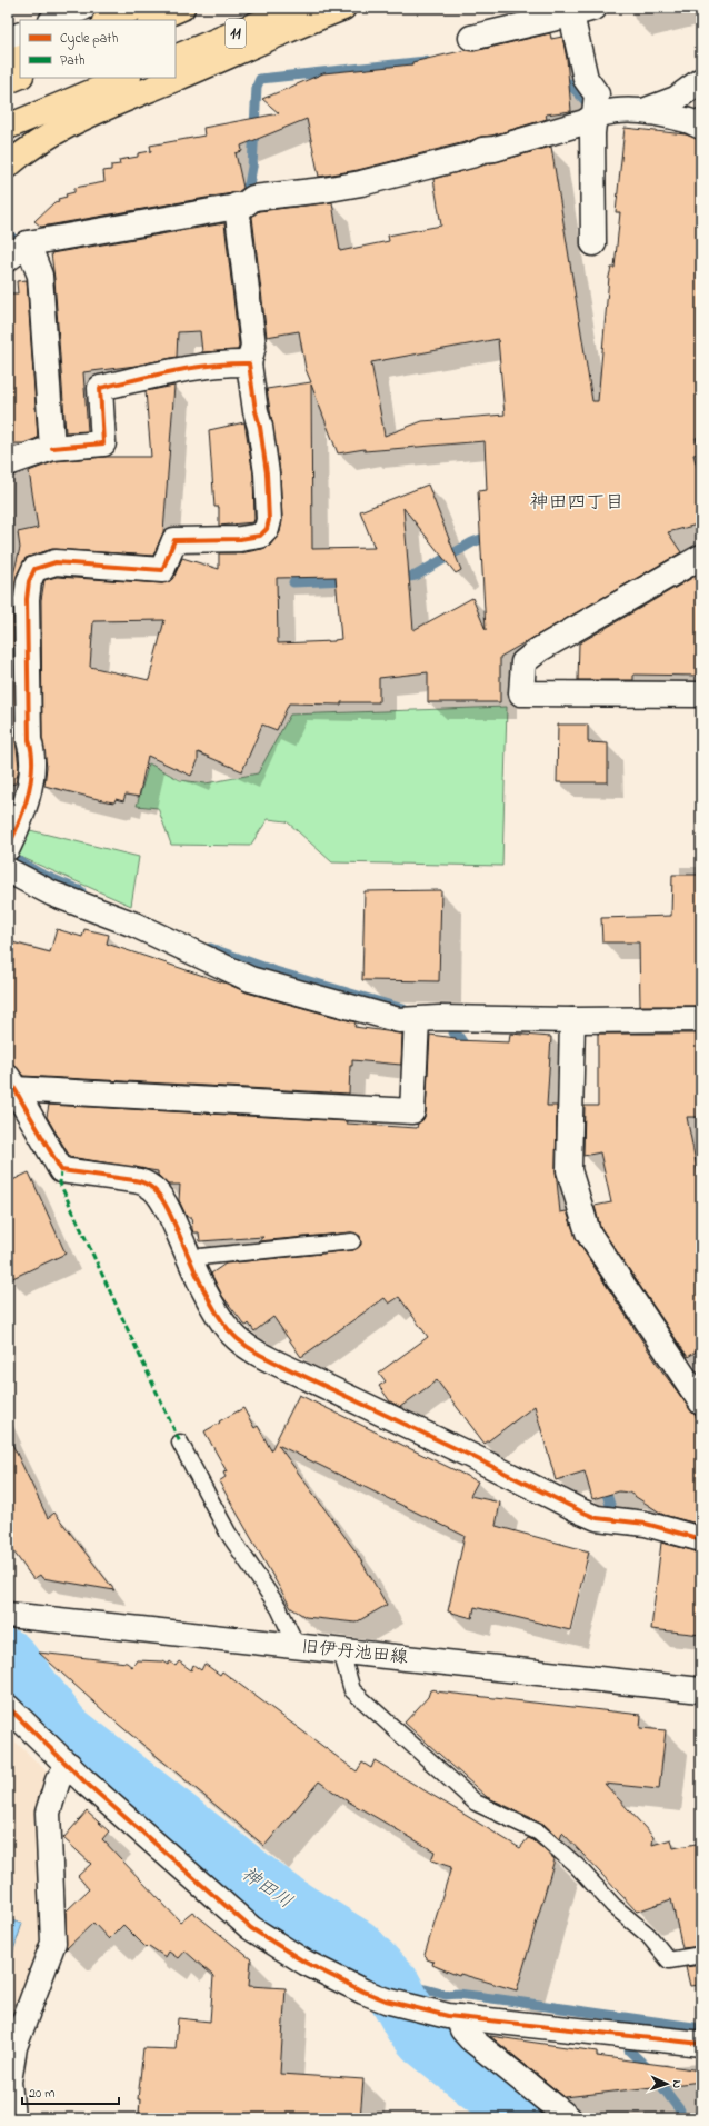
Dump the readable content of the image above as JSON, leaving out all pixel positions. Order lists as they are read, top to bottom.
{
  "streets": {
    "highway": ["11"],
    "street": ["旧伊丹池田線"]
  },
  "districts": ["神田四丁目"],
  "water": ["神田川"],
  "legend": ["Cycle path", "Path"],
  "scale_bar": "20 m",
  "north": "right"
}
